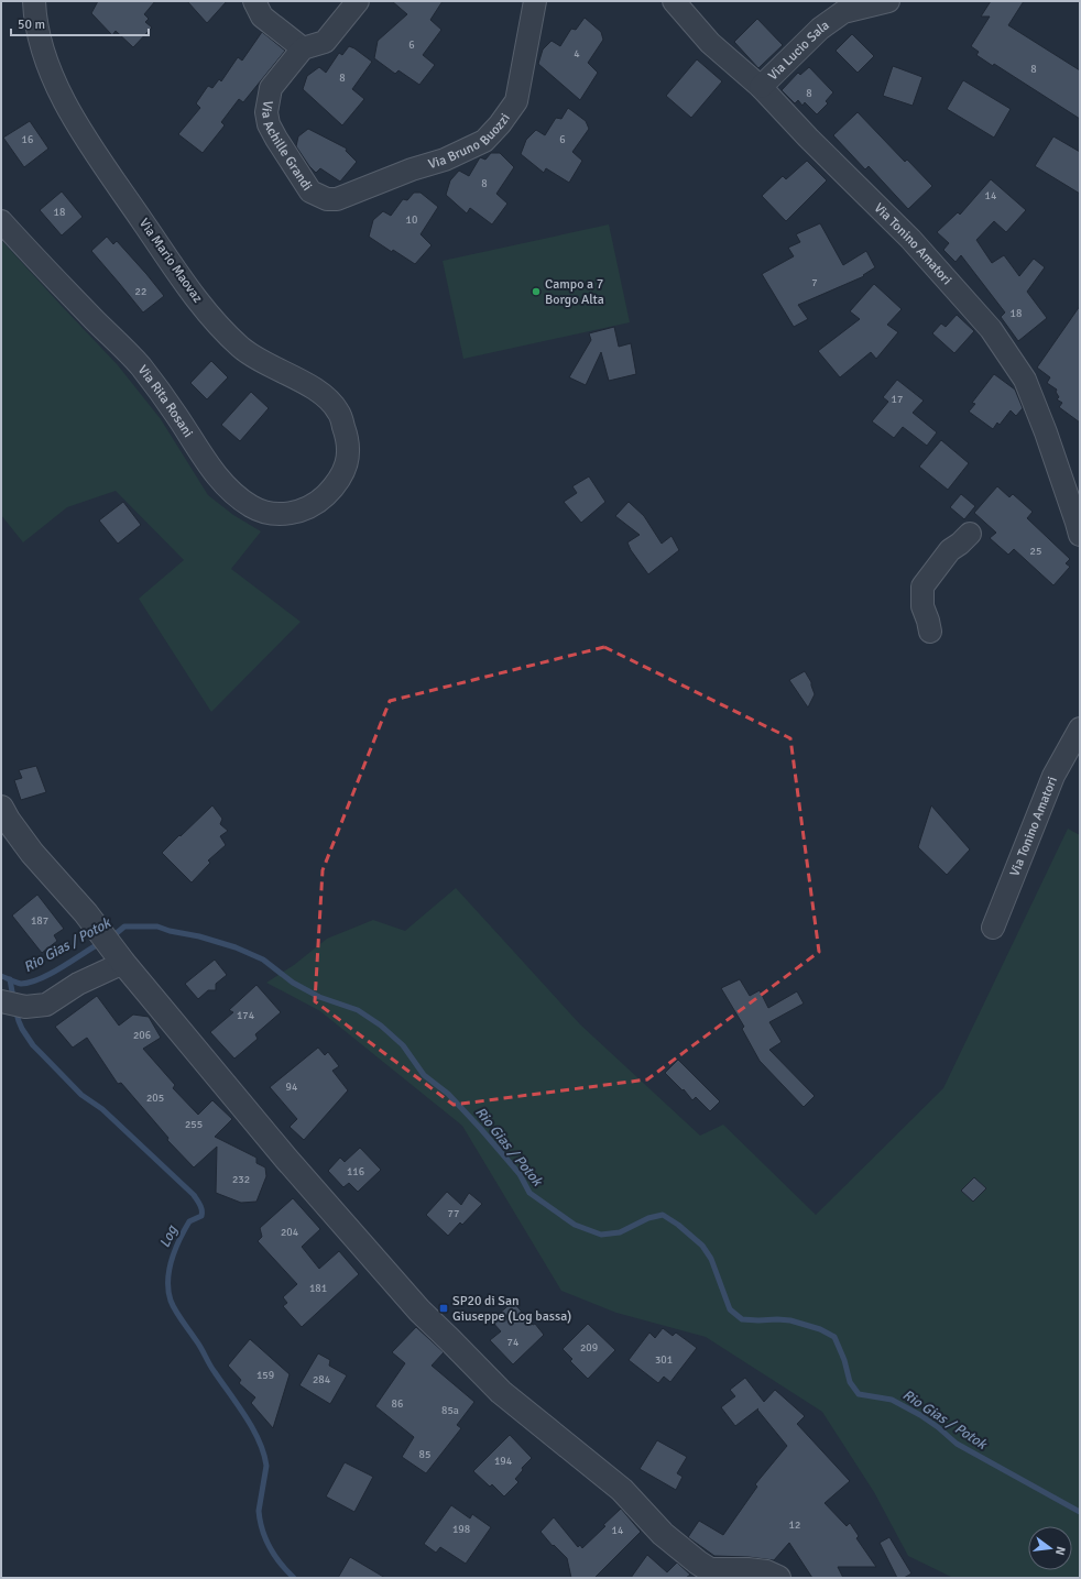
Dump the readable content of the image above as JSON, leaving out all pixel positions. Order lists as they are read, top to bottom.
{
  "streets": {
    "street": [
      "Via Lucio Sala",
      "Via Bruno Buozzi",
      "Via Achille Grandi",
      "Via Tonino Amatori",
      "Via Mario Maovaz",
      "Via Rita Rosani"
    ]
  },
  "crossings": [
    ["Via Lucio Sala", "Via Tonino Amatori"],
    ["Via Bruno Buozzi", "Via Achille Grandi"],
    ["Via Mario Maovaz", "Via Rita Rosani"]
  ],
  "water": ["Rio Gias / Potok", "Log"],
  "places": {
    "other": ["Campo a 7 Borgo Alta"],
    "transit": ["SP20 di San Giuseppe (Log bassa)"]
  },
  "house_numbers": [
    "6",
    "4",
    "8",
    "8",
    "8",
    "16",
    "6",
    "8",
    "14",
    "18",
    "10",
    "7",
    "22",
    "18",
    "17",
    "25",
    "187",
    "174",
    "206",
    "94",
    "205",
    "255",
    "116",
    "232",
    "77",
    "204",
    "181",
    "74",
    "209",
    "301",
    "159",
    "284",
    "86",
    "85a",
    "85",
    "194",
    "12",
    "198",
    "14"
  ],
  "scale_bar": "50 m",
  "north": "right"
}
